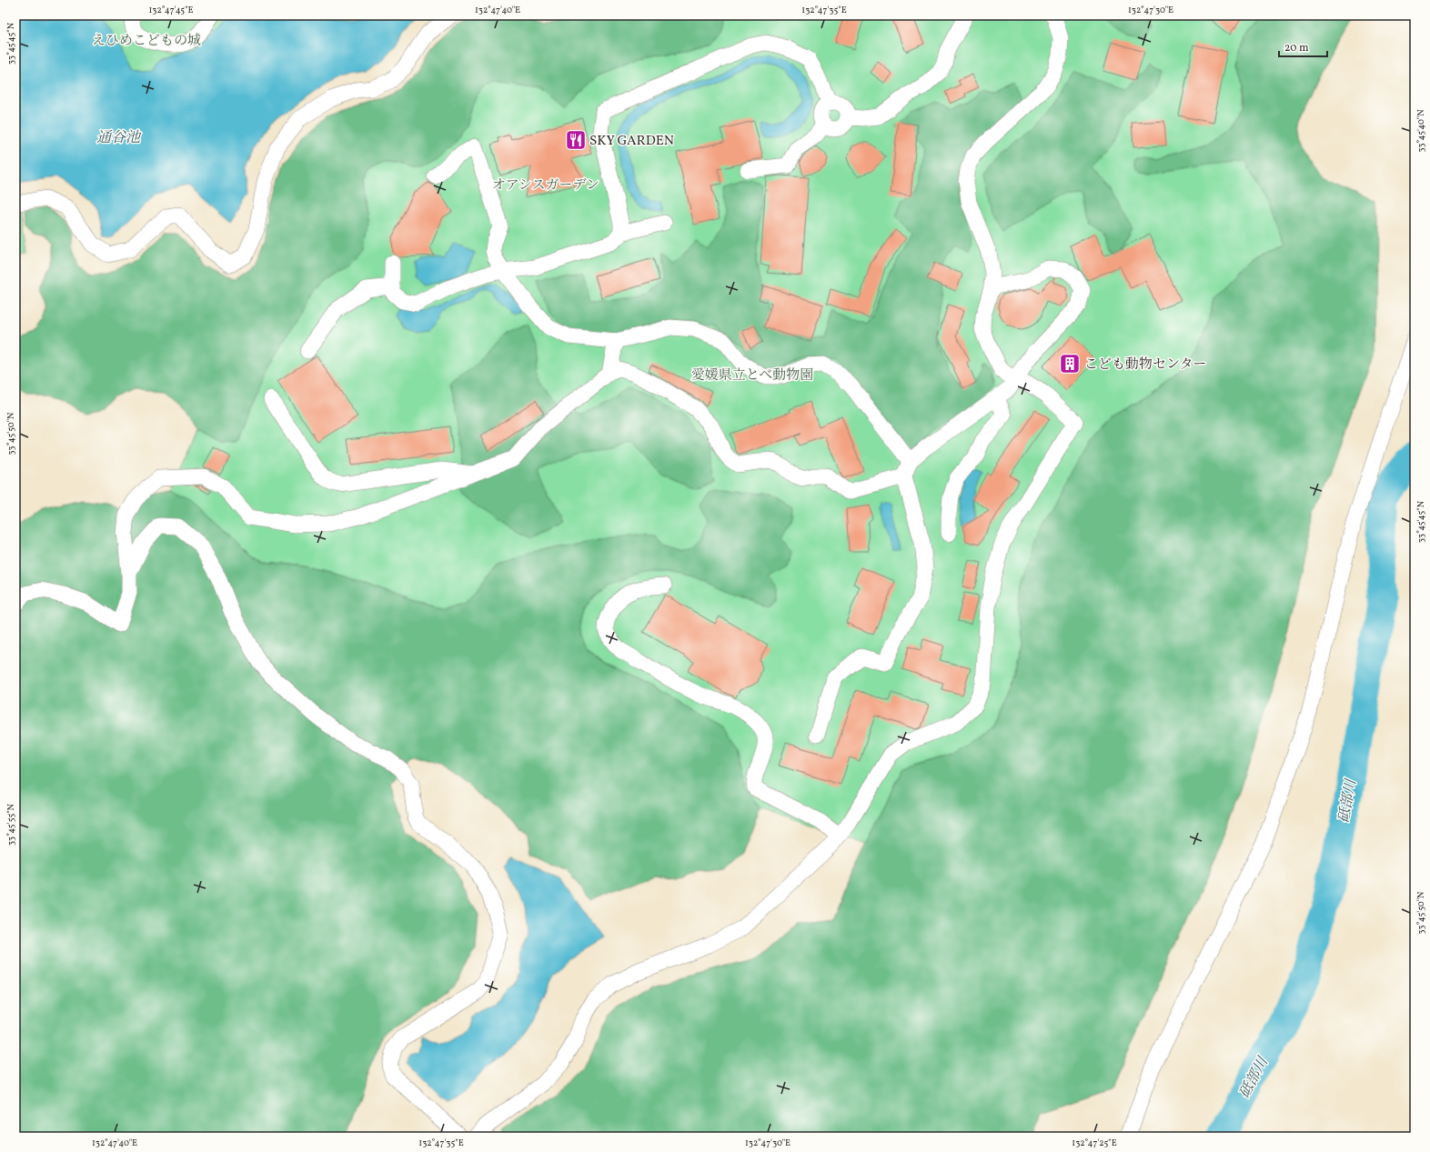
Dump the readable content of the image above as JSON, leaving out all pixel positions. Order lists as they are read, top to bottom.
{
  "water": ["通谷池", "砥部川"],
  "parks": ["えひめこどもの城", "オアシスガーデン", "愛媛県立とべ動物園"],
  "places": {
    "restaurant": ["SKY GARDEN"],
    "building": ["こども動物センター"]
  },
  "scale_bar": "20 m",
  "coordinates": [
    "132°47'45\"E",
    "132°47'40\"E",
    "132°47'35\"E",
    "132°47'30\"E",
    "33°45'45\"N",
    "33°45'40\"N",
    "33°45'50\"N",
    "33°45'55\"N",
    "132°47'25\"E"
  ]
}
